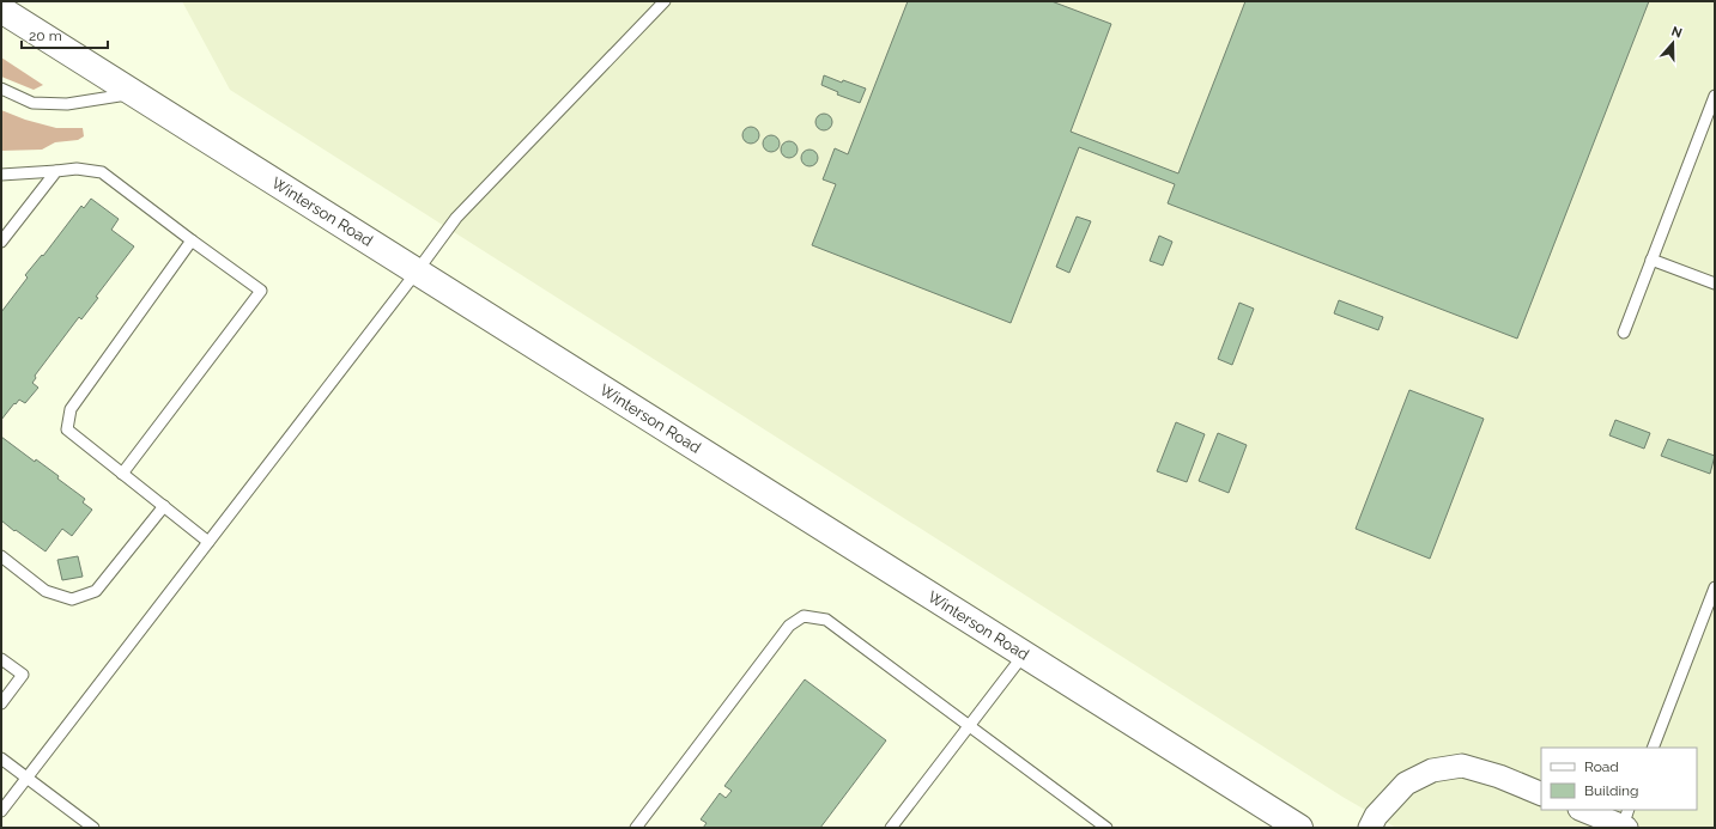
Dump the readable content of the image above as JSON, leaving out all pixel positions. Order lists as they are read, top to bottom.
{
  "streets": {
    "street": ["Winterson Road"]
  },
  "legend": ["Road", "Building"],
  "scale_bar": "20 m",
  "north": "top"
}
